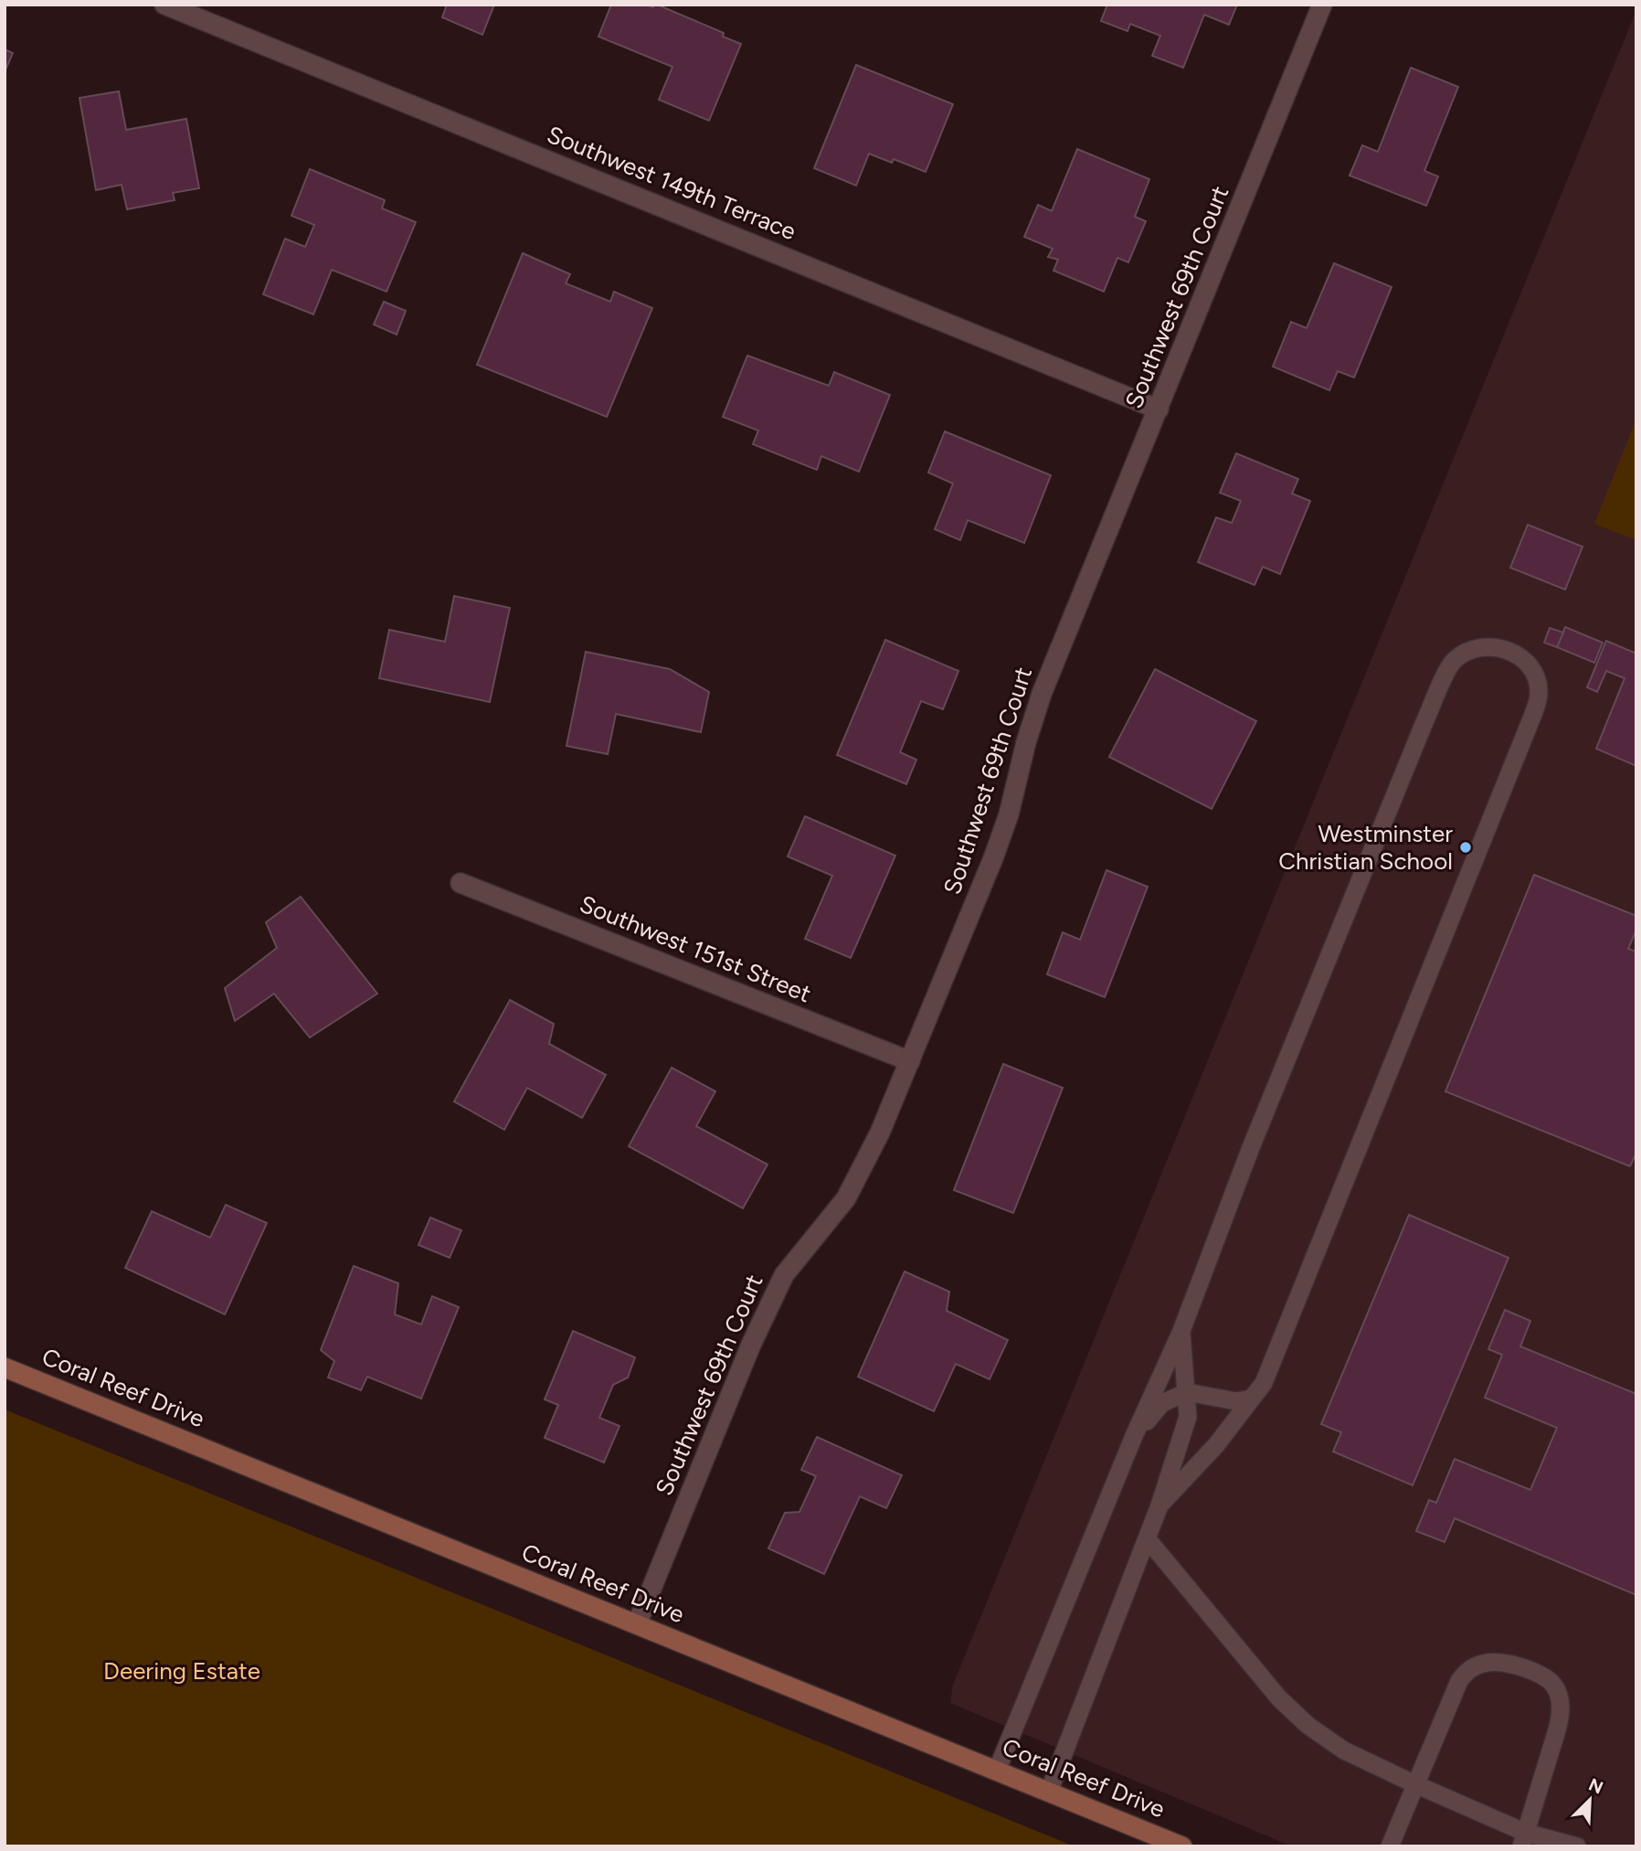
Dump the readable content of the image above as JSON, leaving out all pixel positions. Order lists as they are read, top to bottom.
{
  "streets": {
    "street": [
      "Southwest 149th Terrace",
      "Southwest 69th Court",
      "Southwest 151st Street",
      "Coral Reef Drive"
    ]
  },
  "crossings": [
    ["Southwest 149th Terrace", "Southwest 69th Court"],
    ["Southwest 69th Court", "Southwest 151st Street"],
    ["Southwest 69th Court", "Coral Reef Drive"]
  ],
  "parks": ["Deering Estate"],
  "places": ["Westminster Christian School"],
  "north": "top right"
}
